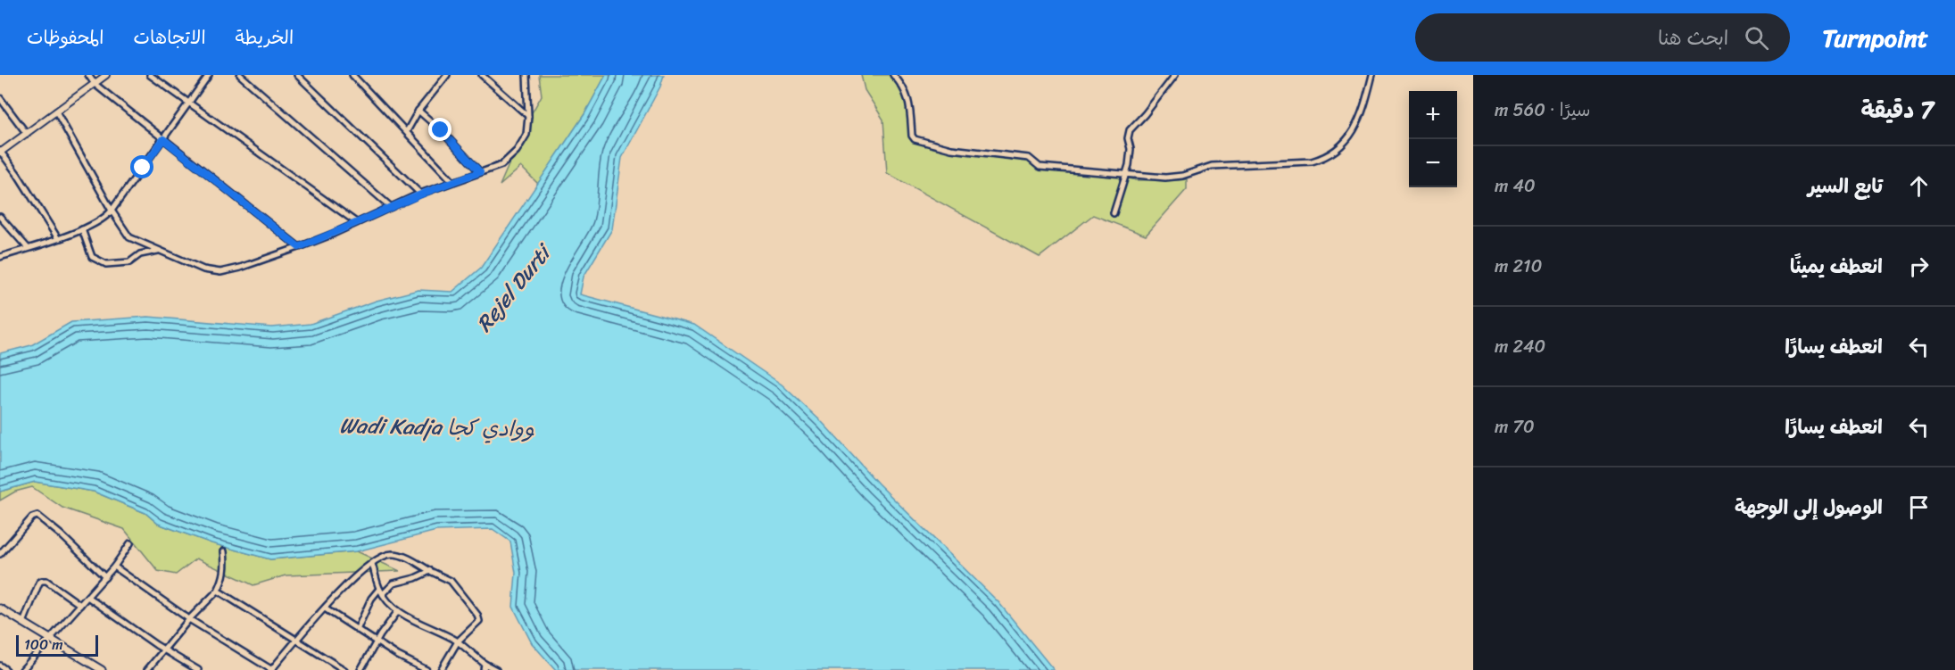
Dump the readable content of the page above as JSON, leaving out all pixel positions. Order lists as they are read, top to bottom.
{
  "water": ["Rejel Durti", "Wadi Kadja ووادي كجا"],
  "scale_bar": "100 m",
  "page": {
    "header": "Turnpoint",
    "search": "ابحث هنا",
    "nav": ["الخريطة", "الاتجاهات", "المحفوظات"],
    "heading": ["7 دقيقة", "سيرًا · 560 m"],
    "map_buttons": ["+", "−"],
    "list": [
      ["تابع السير", "40 m"],
      ["انعطف يمينًا", "210 m"],
      ["انعطف يسارًا", "240 m"],
      ["انعطف يسارًا", "70 m"],
      "الوصول إلى الوجهة"
    ],
    "scale": "100 m"
  }
}
